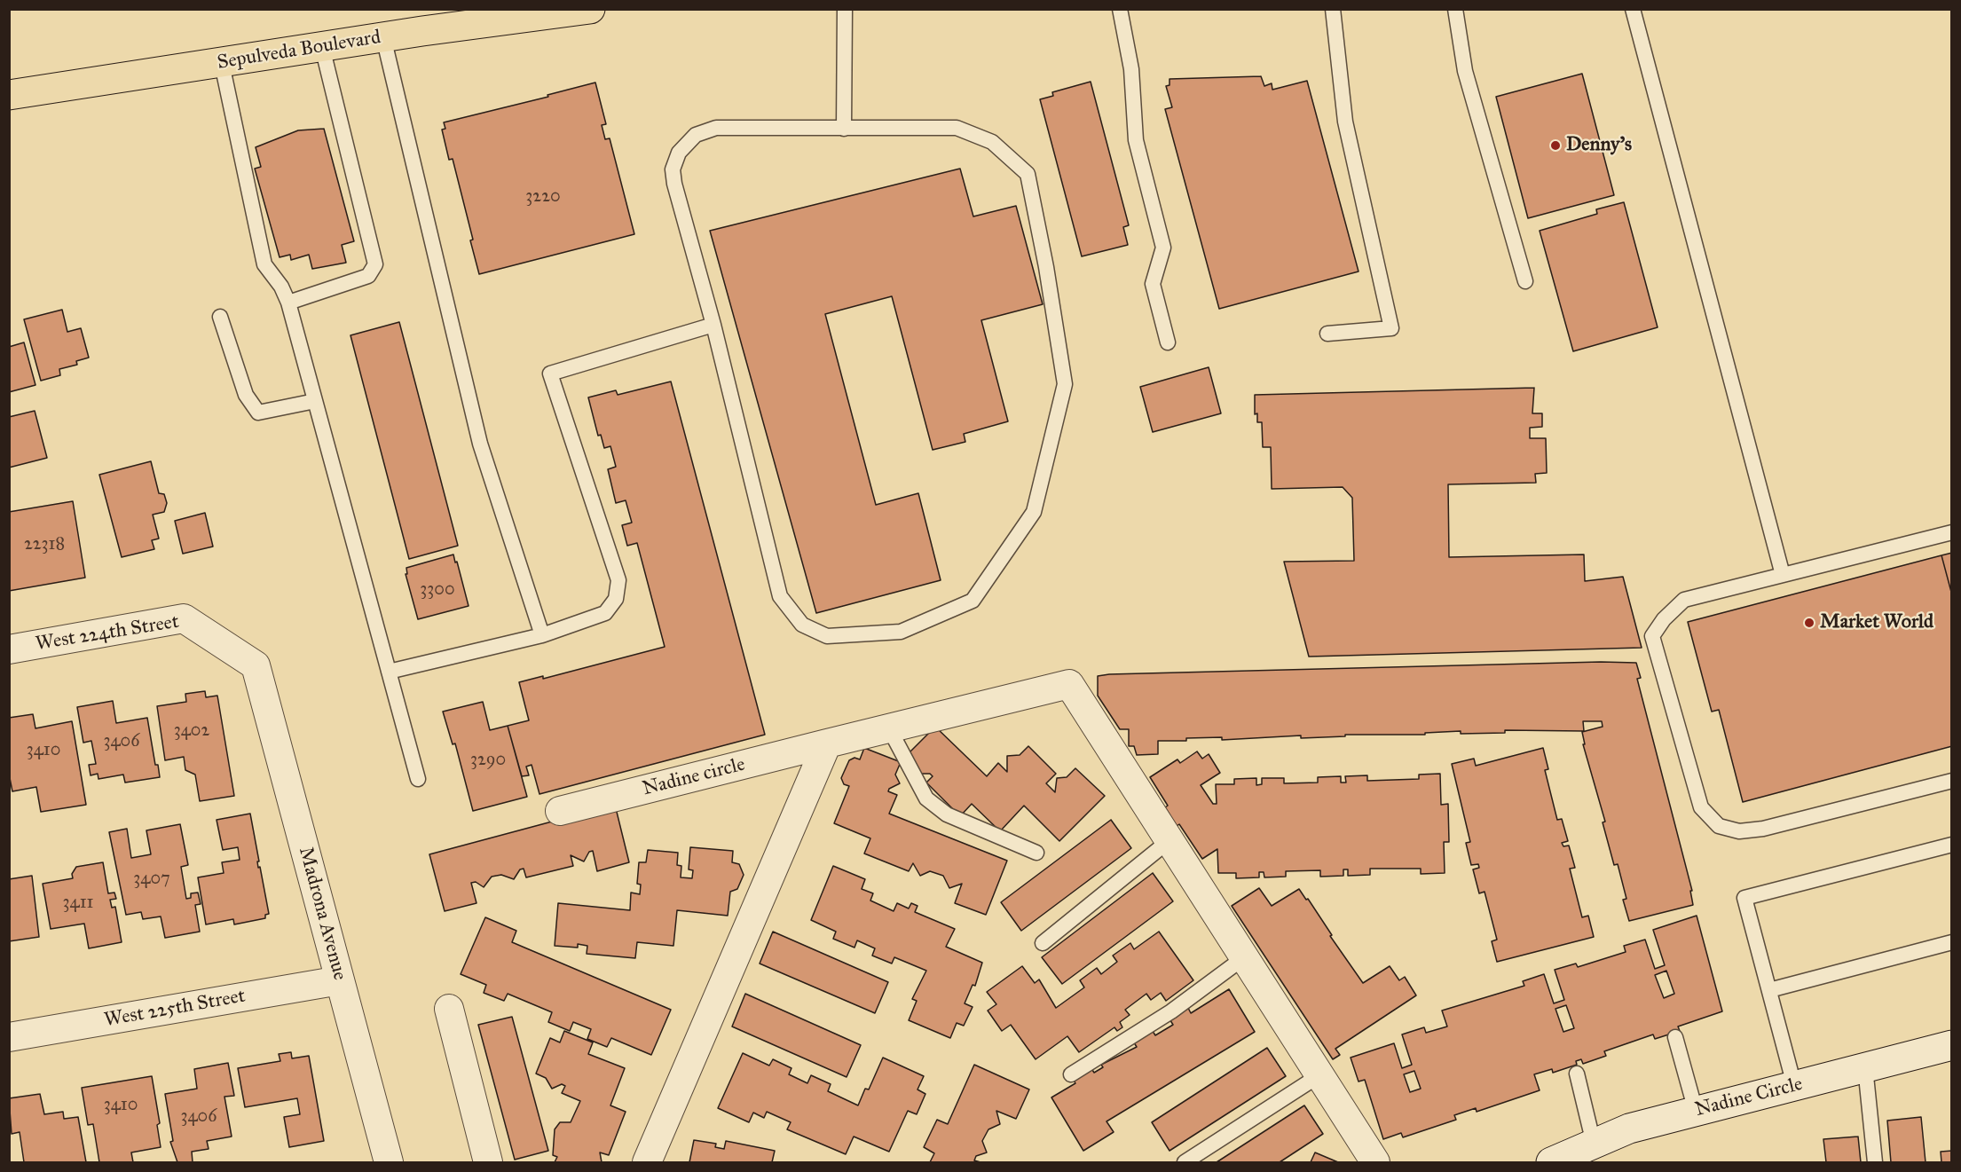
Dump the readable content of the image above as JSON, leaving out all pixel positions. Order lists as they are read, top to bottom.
{
  "streets": {
    "main road": ["Sepulveda Boulevard"],
    "street": [
      "West 224th Street",
      "Nadine circle",
      "Madrona Avenue",
      "West 225th Street",
      "Nadine Circle"
    ]
  },
  "crossings": [
    ["West 224th Street", "Madrona Avenue"],
    ["Madrona Avenue", "West 225th Street"]
  ],
  "places": ["Denny's", "Market World"],
  "house_numbers": [
    "3220",
    "22318",
    "3300",
    "3402",
    "3406",
    "3410",
    "3290",
    "3407",
    "3411",
    "3410",
    "3406"
  ]
}
